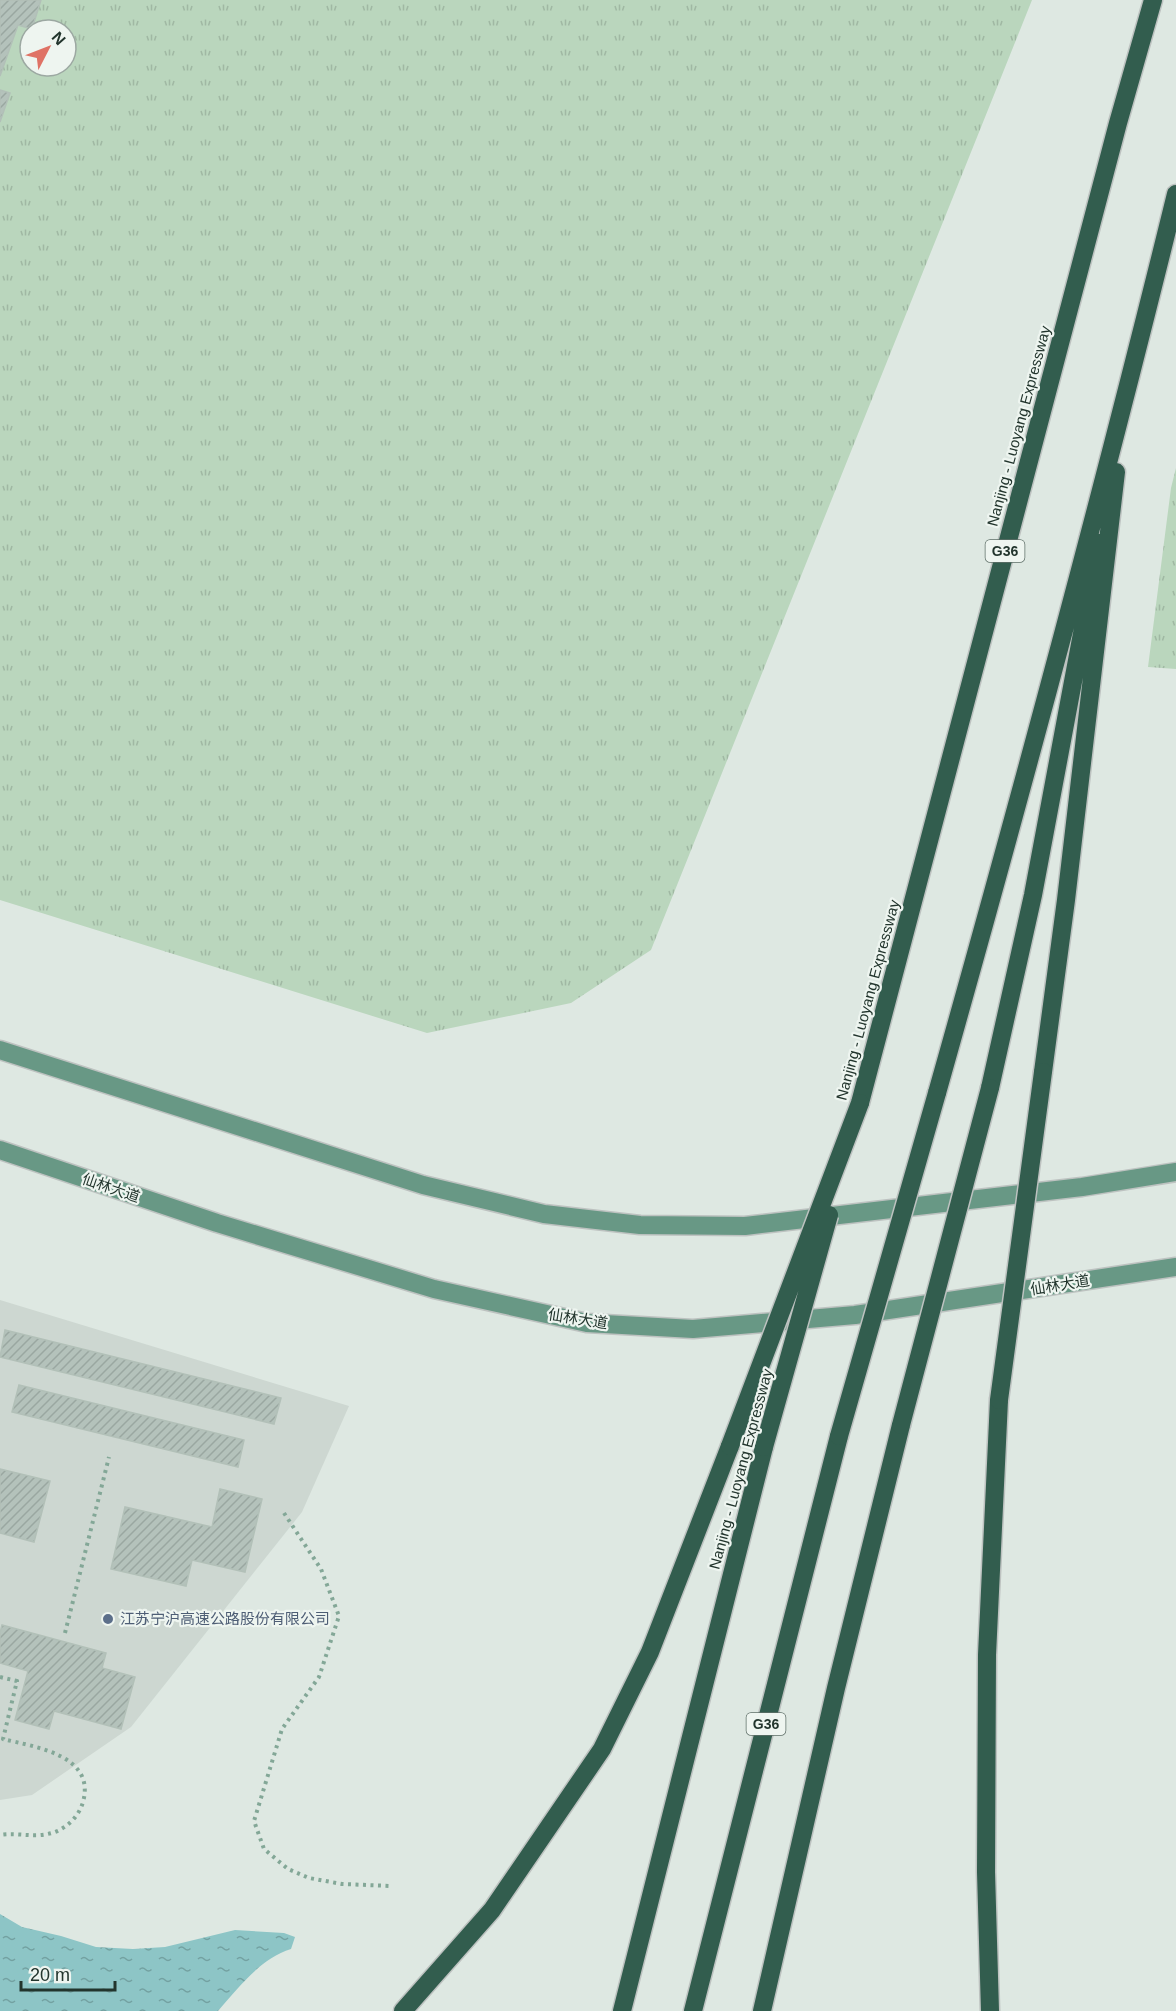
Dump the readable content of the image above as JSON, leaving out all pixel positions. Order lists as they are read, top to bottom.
{
  "streets": {
    "highway": ["Nanjing - Luoyang Expressway", "G36"],
    "main road": ["仙林大道"]
  },
  "places": ["江苏宁沪高速公路股份有限公司"],
  "scale_bar": "20 m",
  "north": "top right"
}
